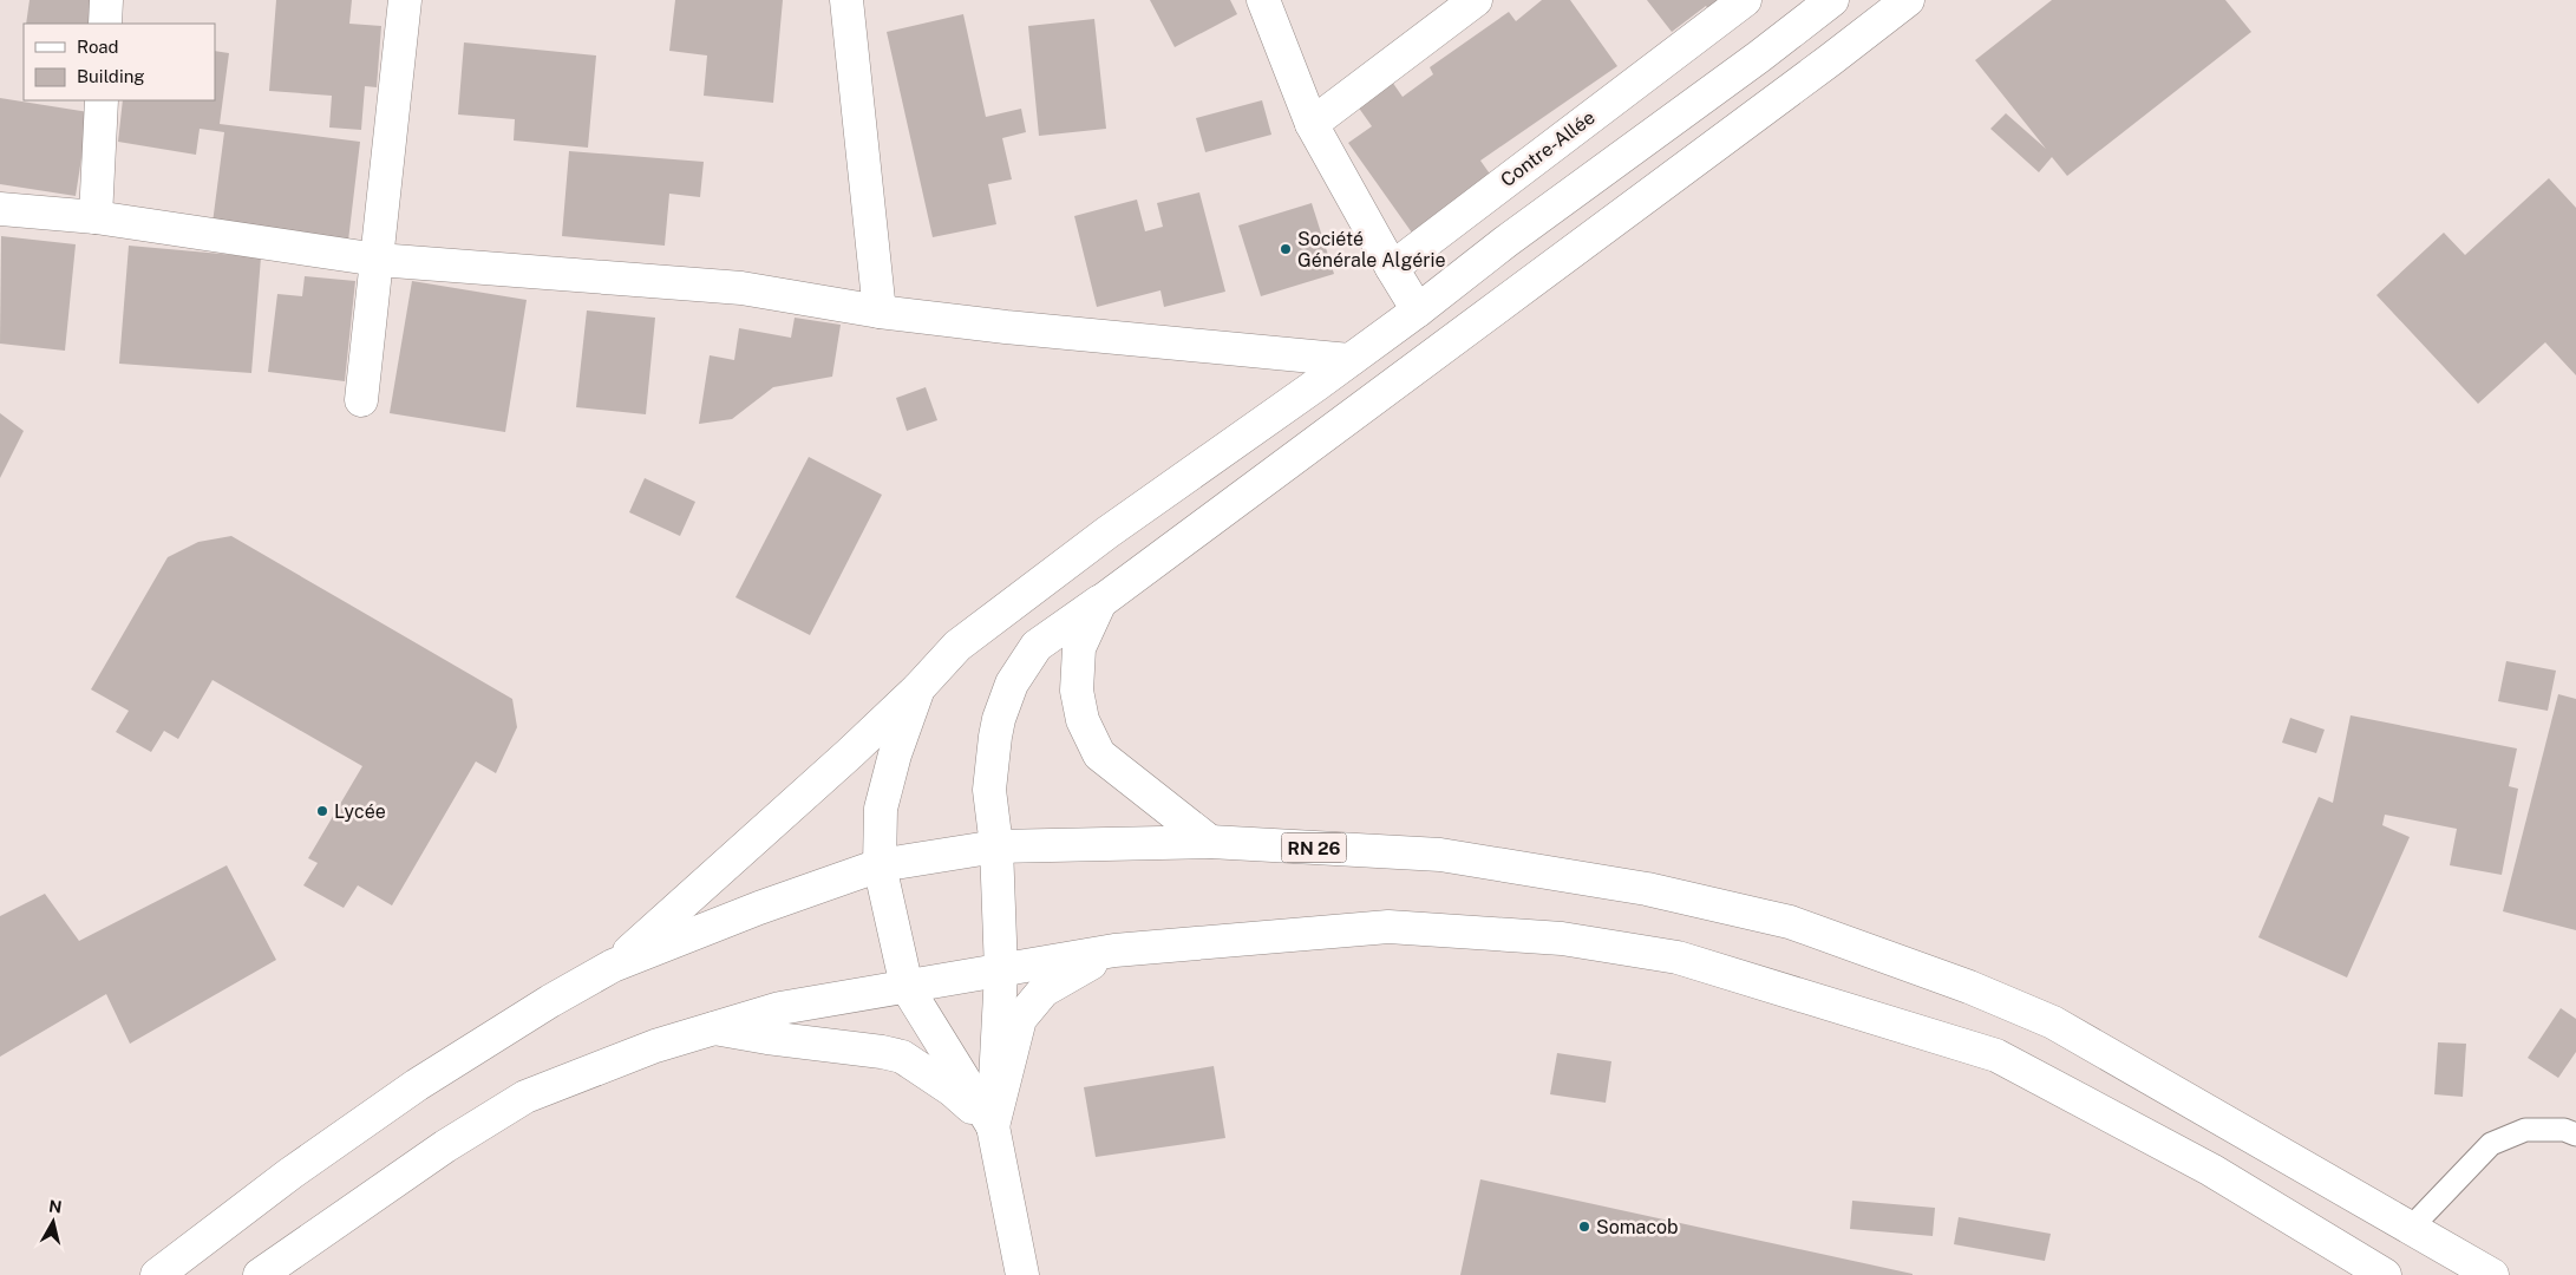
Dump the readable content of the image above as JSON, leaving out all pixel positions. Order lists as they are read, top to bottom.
{
  "streets": {
    "main road": ["Contre-Allée", "RN 26"]
  },
  "places": ["Société Générale Algérie", "Lycée", "Somacob"],
  "legend": ["Road", "Building"],
  "north": "top"
}
